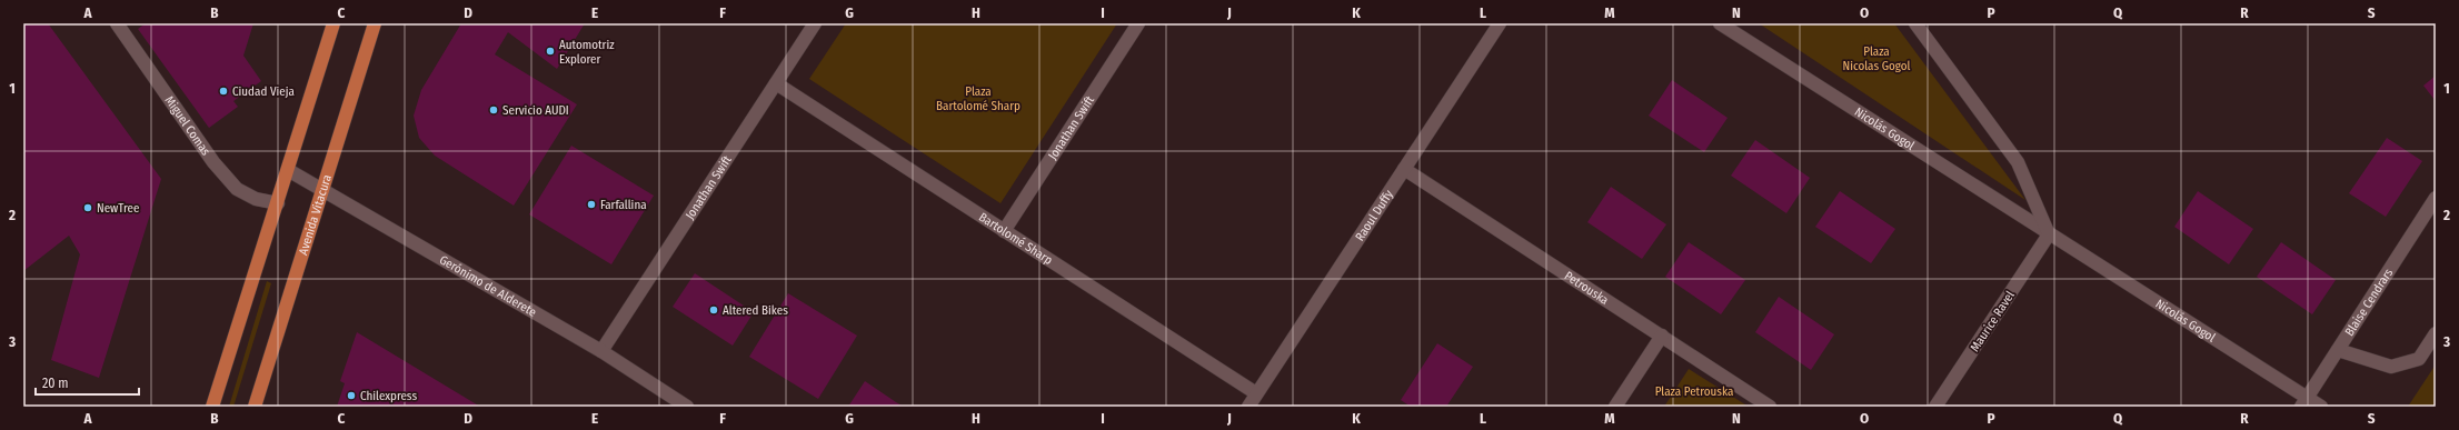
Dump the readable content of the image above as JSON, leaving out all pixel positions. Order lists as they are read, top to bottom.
{
  "streets": {
    "main road": ["Avenida Vitacura"],
    "street": [
      "Miguel Comas",
      "Jonathan Swift",
      "Nicolás Gogol",
      "Raoul Duffy",
      "Bartolomé Sharp",
      "Gerónimo de Alderete",
      "Petrouska",
      "Blaise Cendrars",
      "Maurice Ravel"
    ]
  },
  "crossings": [
    ["Jonathan Swift", "Bartolomé Sharp"],
    ["Jonathan Swift", "Gerónimo de Alderete"],
    ["Nicolás Gogol", "Blaise Cendrars"],
    ["Nicolás Gogol", "Maurice Ravel"],
    ["Raoul Duffy", "Bartolomé Sharp"],
    ["Raoul Duffy", "Petrouska"],
    ["Avenida Vitacura", "Gerónimo de Alderete"]
  ],
  "parks": ["Plaza Nicolas Gogol", "Plaza Bartolomé Sharp", "Plaza Petrouska"],
  "places": [
    "Automotriz Explorer",
    "Ciudad Vieja",
    "Servicio AUDI",
    "Farfallina",
    "NewTree",
    "Altered Bikes",
    "Chilexpress"
  ],
  "scale_bar": "20 m",
  "grid": {
    "columns": [
      "A",
      "B",
      "C",
      "D",
      "E",
      "F",
      "G",
      "H",
      "I",
      "J",
      "K",
      "L",
      "M",
      "N",
      "O",
      "P",
      "Q",
      "R",
      "S"
    ],
    "rows": ["1", "2", "3"]
  }
}
